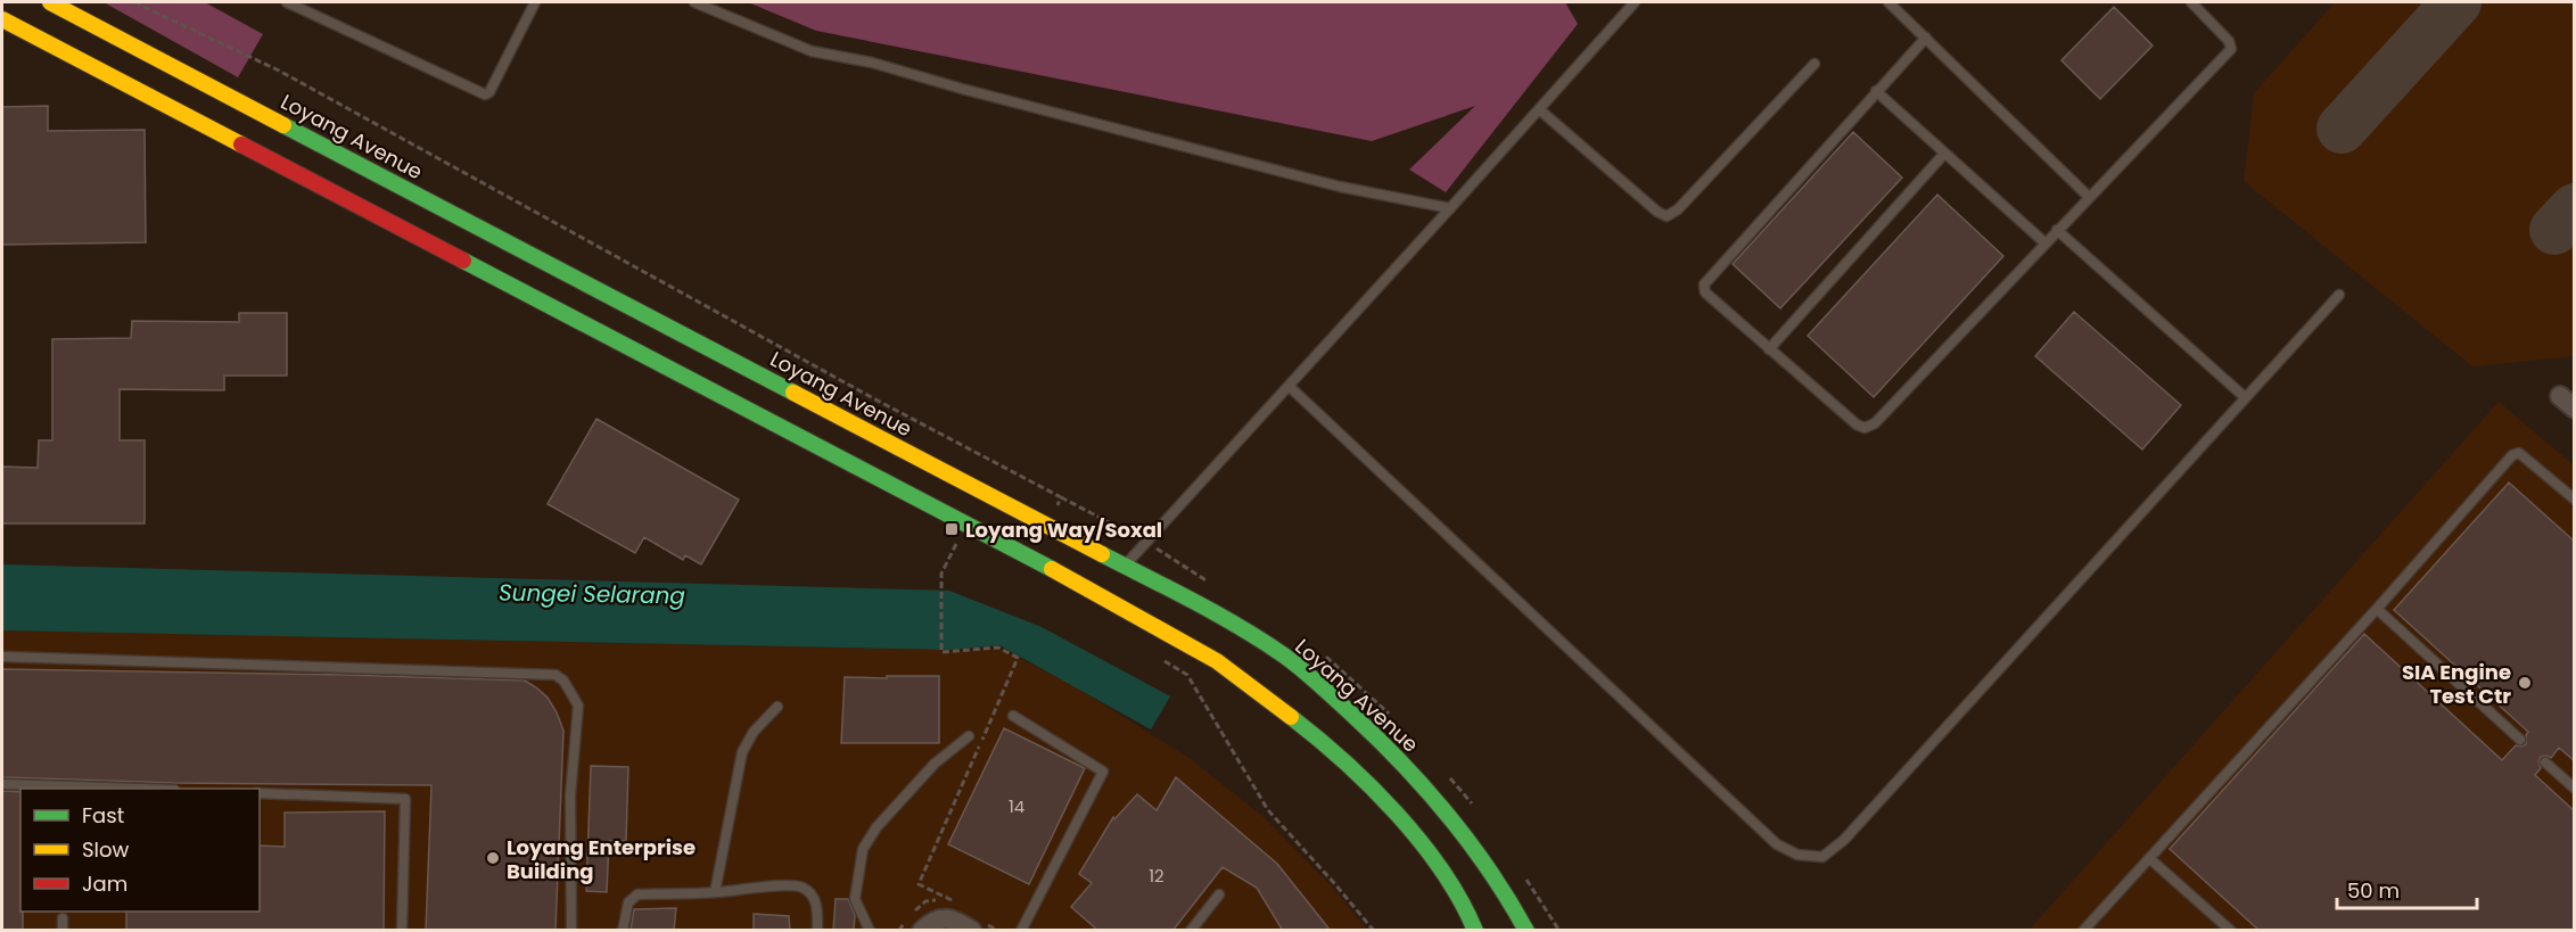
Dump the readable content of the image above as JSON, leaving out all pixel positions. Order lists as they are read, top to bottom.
{
  "streets": {
    "main road": ["Loyang Avenue"]
  },
  "water": ["Sungei Selarang"],
  "places": {
    "transit": ["Loyang Way/Soxal"],
    "other": ["SIA Engine Test Ctr", "Loyang Enterprise Building"]
  },
  "house_numbers": ["14", "12"],
  "legend": ["Fast", "Slow", "Jam"],
  "scale_bar": "50 m"
}
